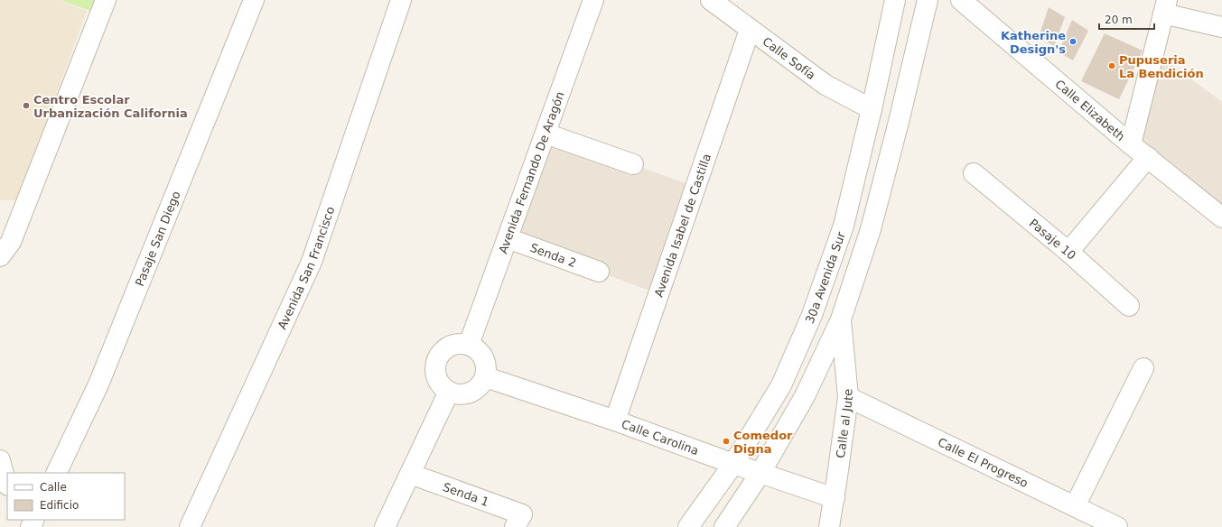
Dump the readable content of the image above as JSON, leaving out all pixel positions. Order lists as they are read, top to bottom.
{
  "streets": {
    "street": [
      "Calle Sofía",
      "Calle Elizabeth",
      "Avenida Fernando De Aragón",
      "Avenida Isabel de Castilla",
      "Pasaje San Diego",
      "Pasaje 10",
      "Senda 2",
      "Avenida San Francisco",
      "30a Avenida Sur",
      "Calle al Jute",
      "Calle Carolina",
      "Calle El Progreso",
      "Senda 1"
    ]
  },
  "crossings": [
    ["Calle Sofía", "Avenida Isabel de Castilla"],
    ["Calle Sofía", "30a Avenida Sur"],
    ["Avenida Fernando De Aragón", "Senda 2"],
    ["Avenida Fernando De Aragón", "Calle Carolina"],
    ["Avenida Isabel de Castilla", "Calle Carolina"],
    ["30a Avenida Sur", "Calle Carolina"],
    ["Calle al Jute", "Calle Carolina"],
    ["Calle al Jute", "Calle El Progreso"]
  ],
  "places": [
    "Katherine Design's",
    "Pupuseria La Bendición",
    "Centro Escolar Urbanización California",
    "Comedor Digna"
  ],
  "legend": ["Calle", "Edificio"],
  "scale_bar": "20 m"
}
